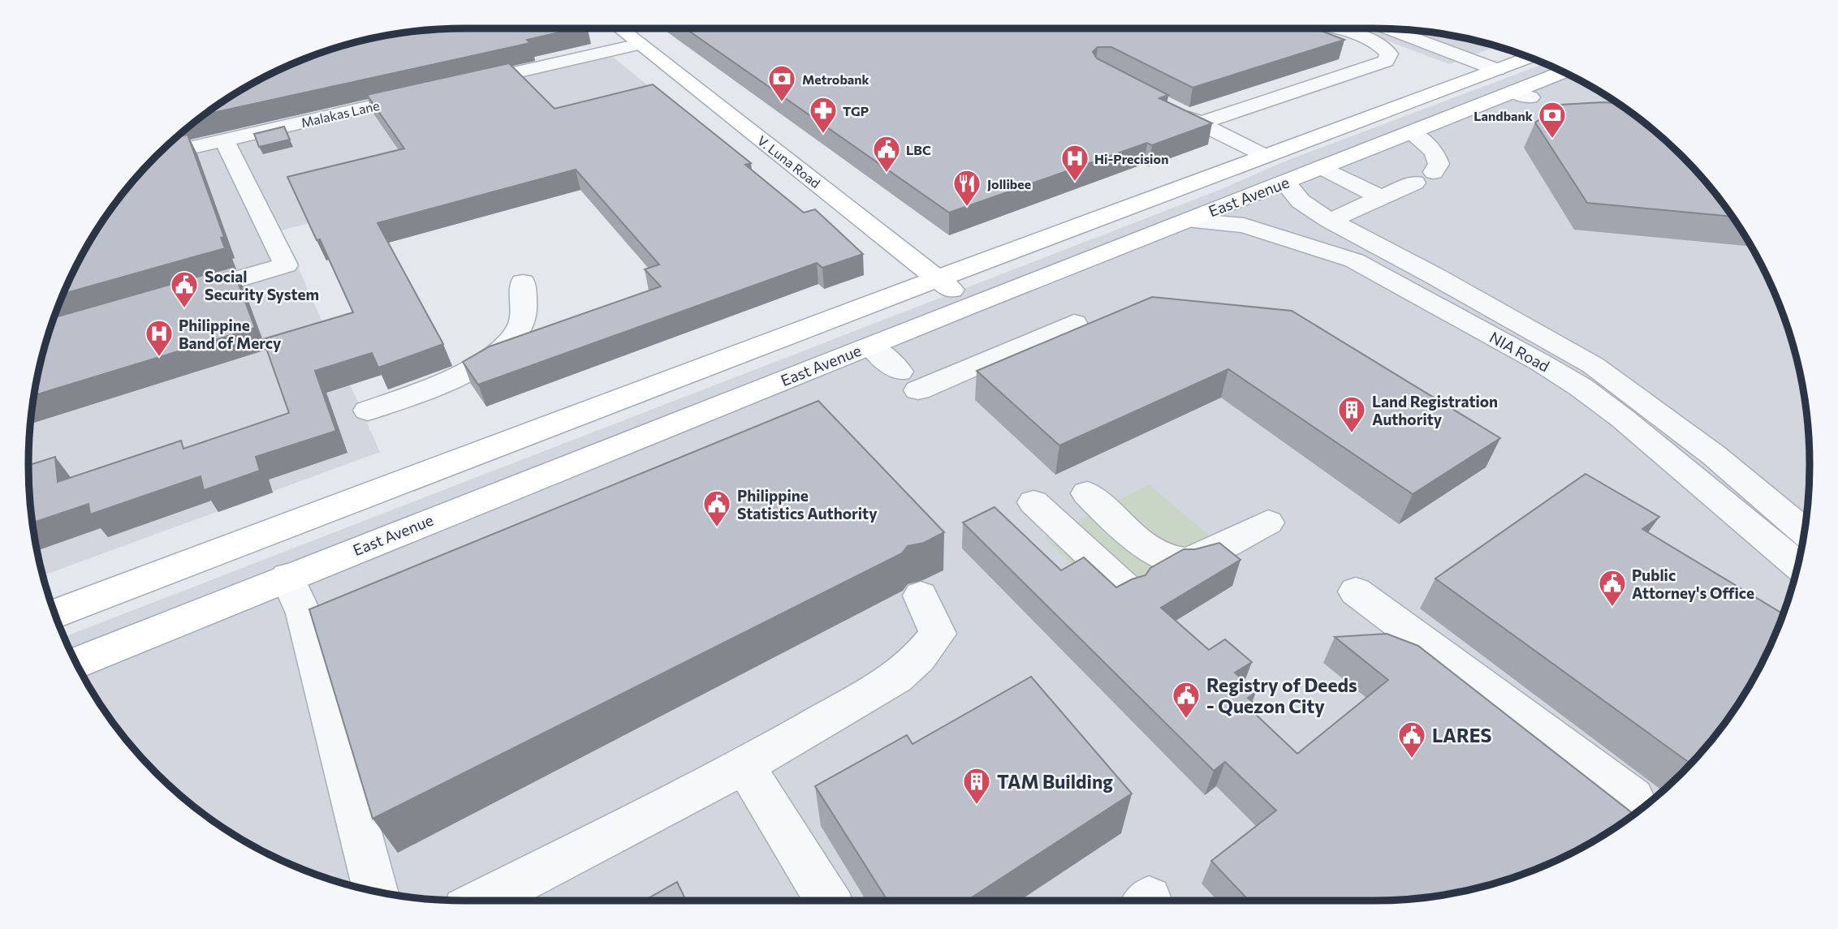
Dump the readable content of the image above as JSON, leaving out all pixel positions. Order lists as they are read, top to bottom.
{
  "streets": {
    "main road": ["V. Luna Road", "East Avenue"],
    "street": ["Malakas Lane", "NIA Road"]
  },
  "crossings": [
    ["V. Luna Road", "East Avenue"],
    ["East Avenue", "NIA Road"]
  ],
  "places": {
    "bank": ["Metrobank", "Landbank"],
    "pharmacy": ["TGP"],
    "public building": [
      "LBC",
      "Social Security System",
      "Philippine Statistics Authority",
      "Public Attorney's Office",
      "Registry of Deeds - Quezon City",
      "LARES"
    ],
    "hospital": ["Hi-Precision", "Philippine Band of Mercy"],
    "restaurant": ["Jollibee"],
    "building": ["Land Registration Authority", "TAM Building"]
  }
}
